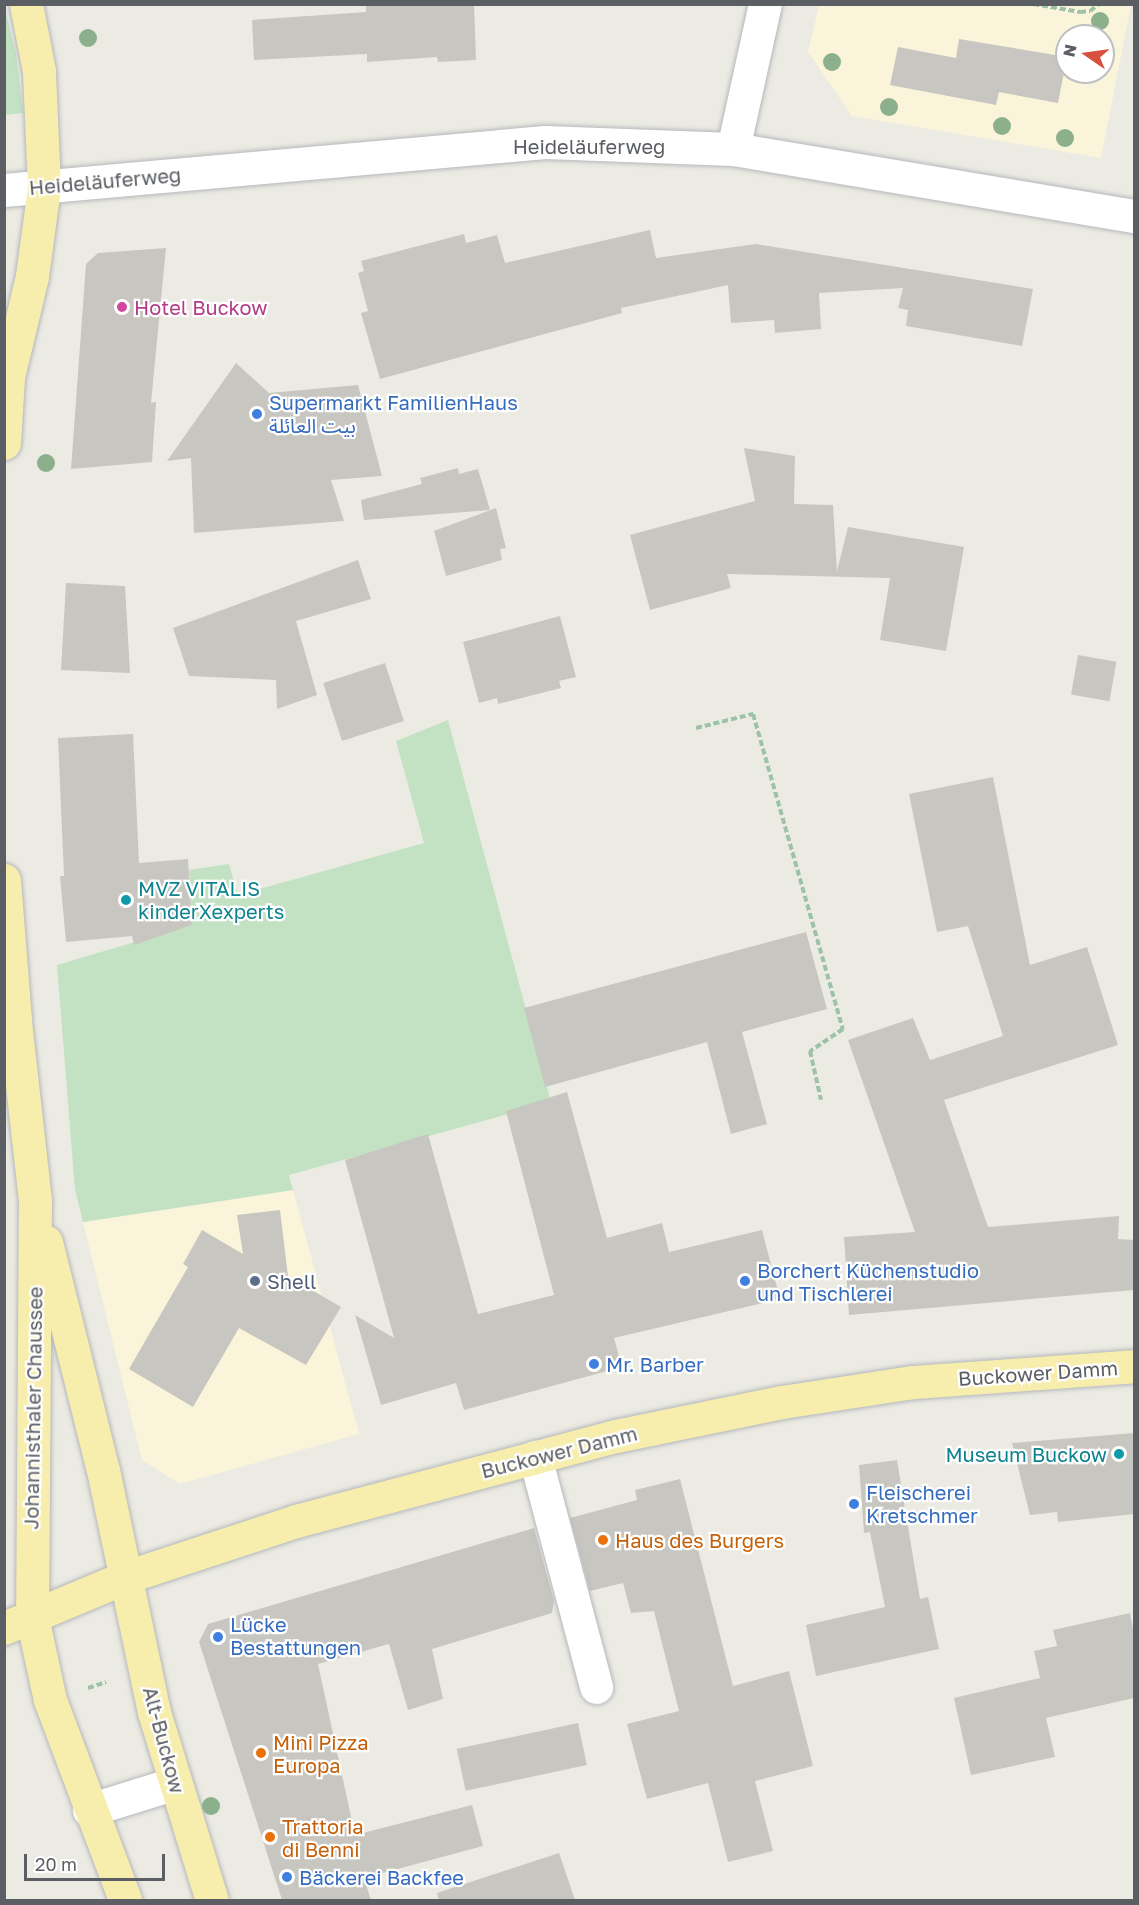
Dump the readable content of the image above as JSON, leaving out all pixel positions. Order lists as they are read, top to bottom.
{
  "streets": {
    "main road": ["Buckower Damm", "Johannisthaler Chaussee", "Alt-Buckow"],
    "street": ["Heideläuferweg"]
  },
  "crossings": [
    ["Buckower Damm", "Johannisthaler Chaussee"],
    ["Buckower Damm", "Alt-Buckow"],
    ["Johannisthaler Chaussee", "Alt-Buckow"]
  ],
  "places": [
    "Hotel Buckow",
    "Supermarkt FamilienHaus بيت العائلة",
    "MVZ VITALIS kinderXexperts",
    "Shell",
    "Borchert Küchenstudio und Tischlerei",
    "Mr. Barber",
    "Museum Buckow",
    "Fleischerei Kretschmer",
    "Haus des Burgers",
    "Lücke Bestattungen",
    "Mini Pizza Europa",
    "Trattoria di Benni",
    "Bäckerei Backfee"
  ],
  "scale_bar": "20 m",
  "north": "left"
}
